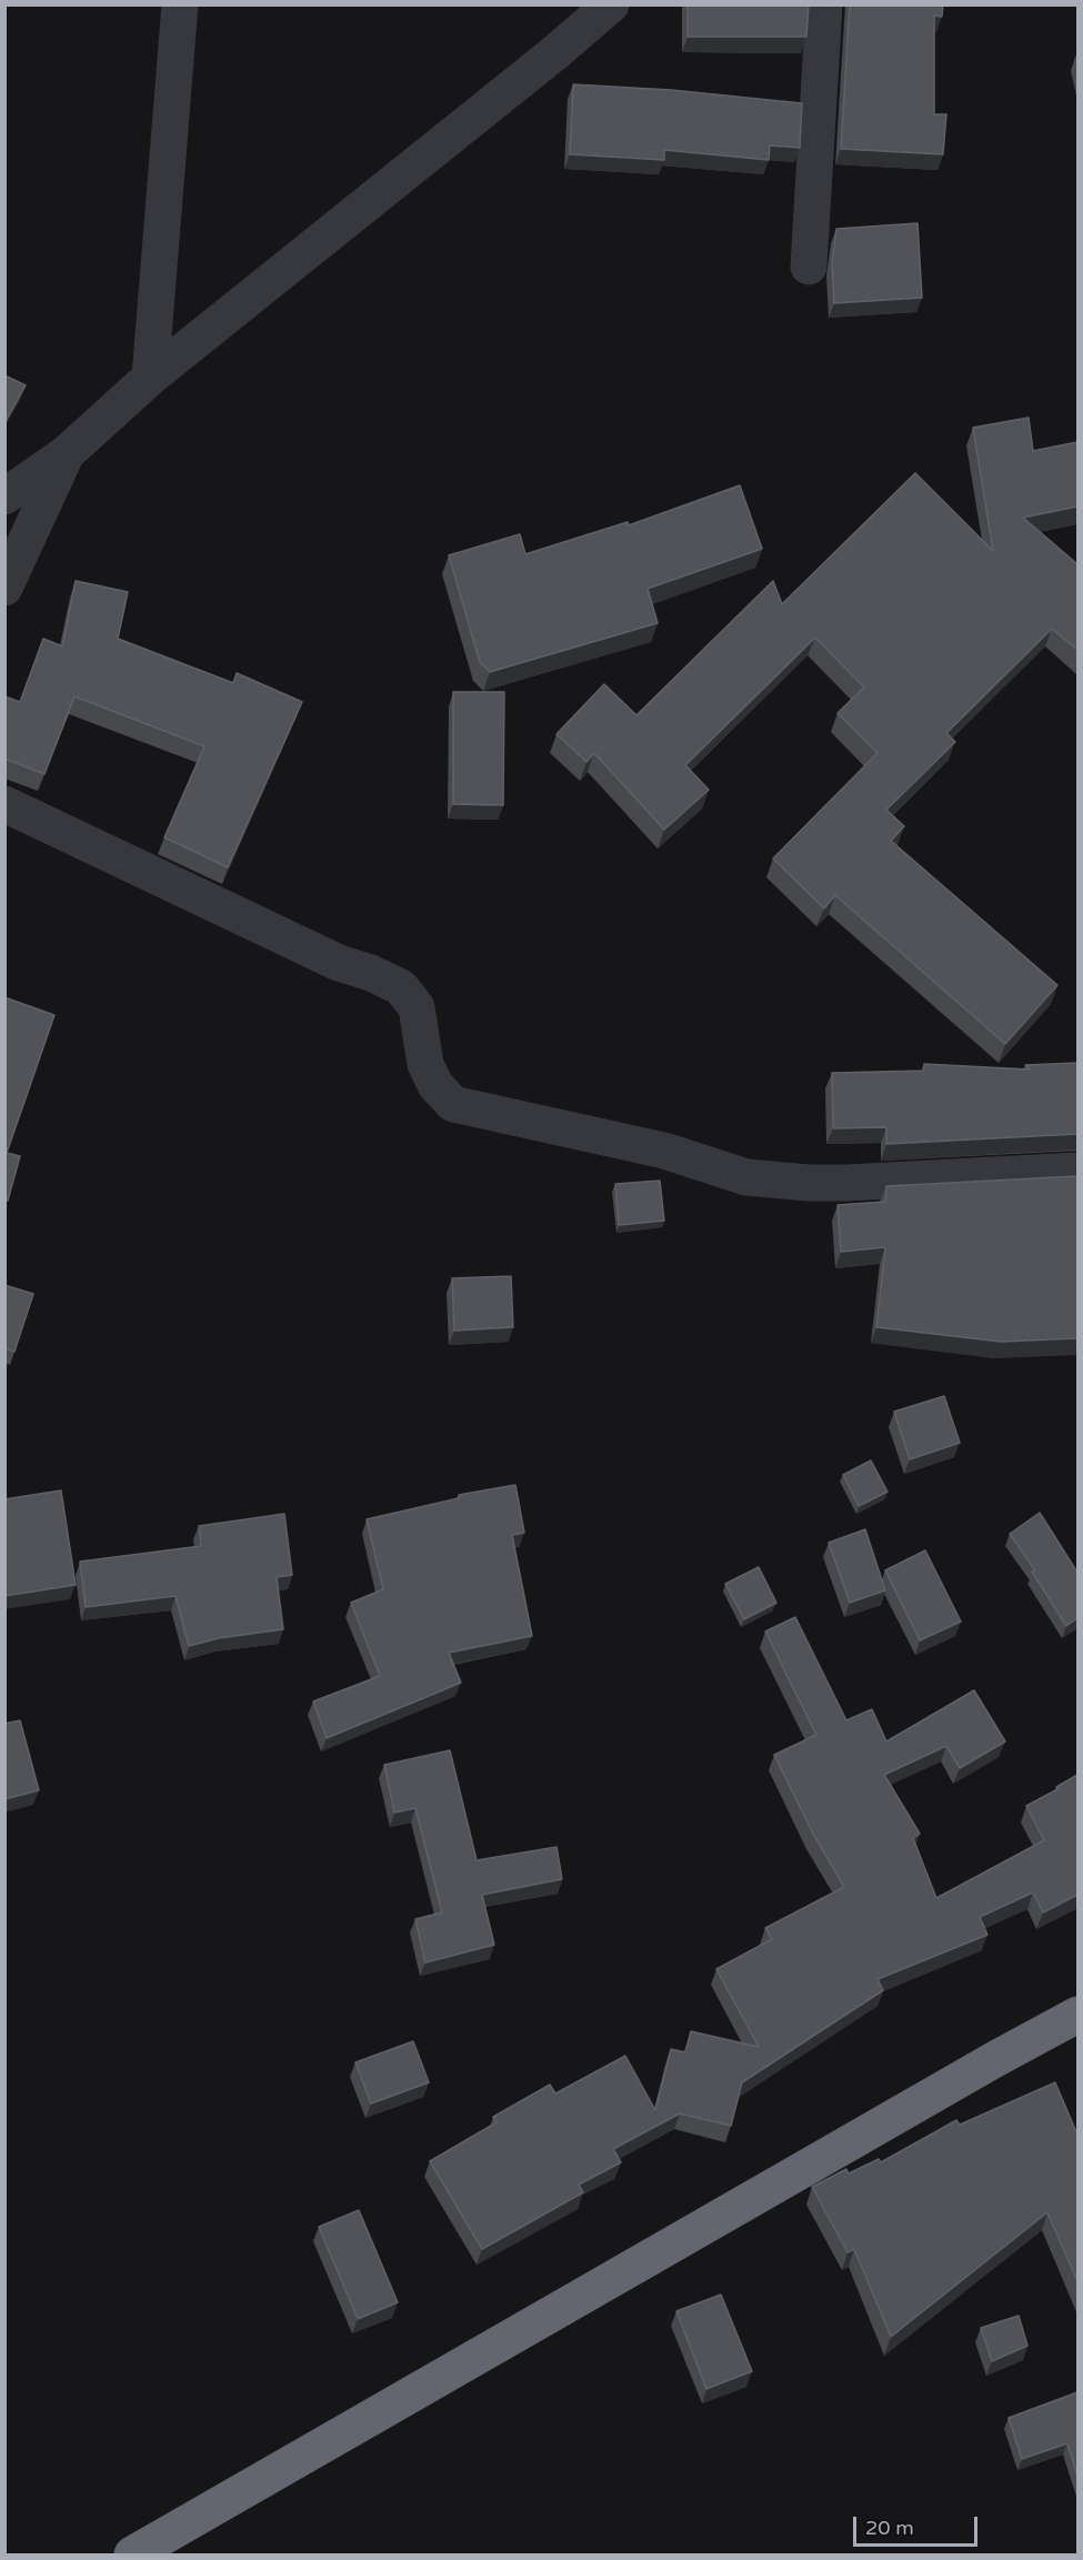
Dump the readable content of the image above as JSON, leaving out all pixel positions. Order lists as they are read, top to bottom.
{
  "scale_bar": "20 m"
}
